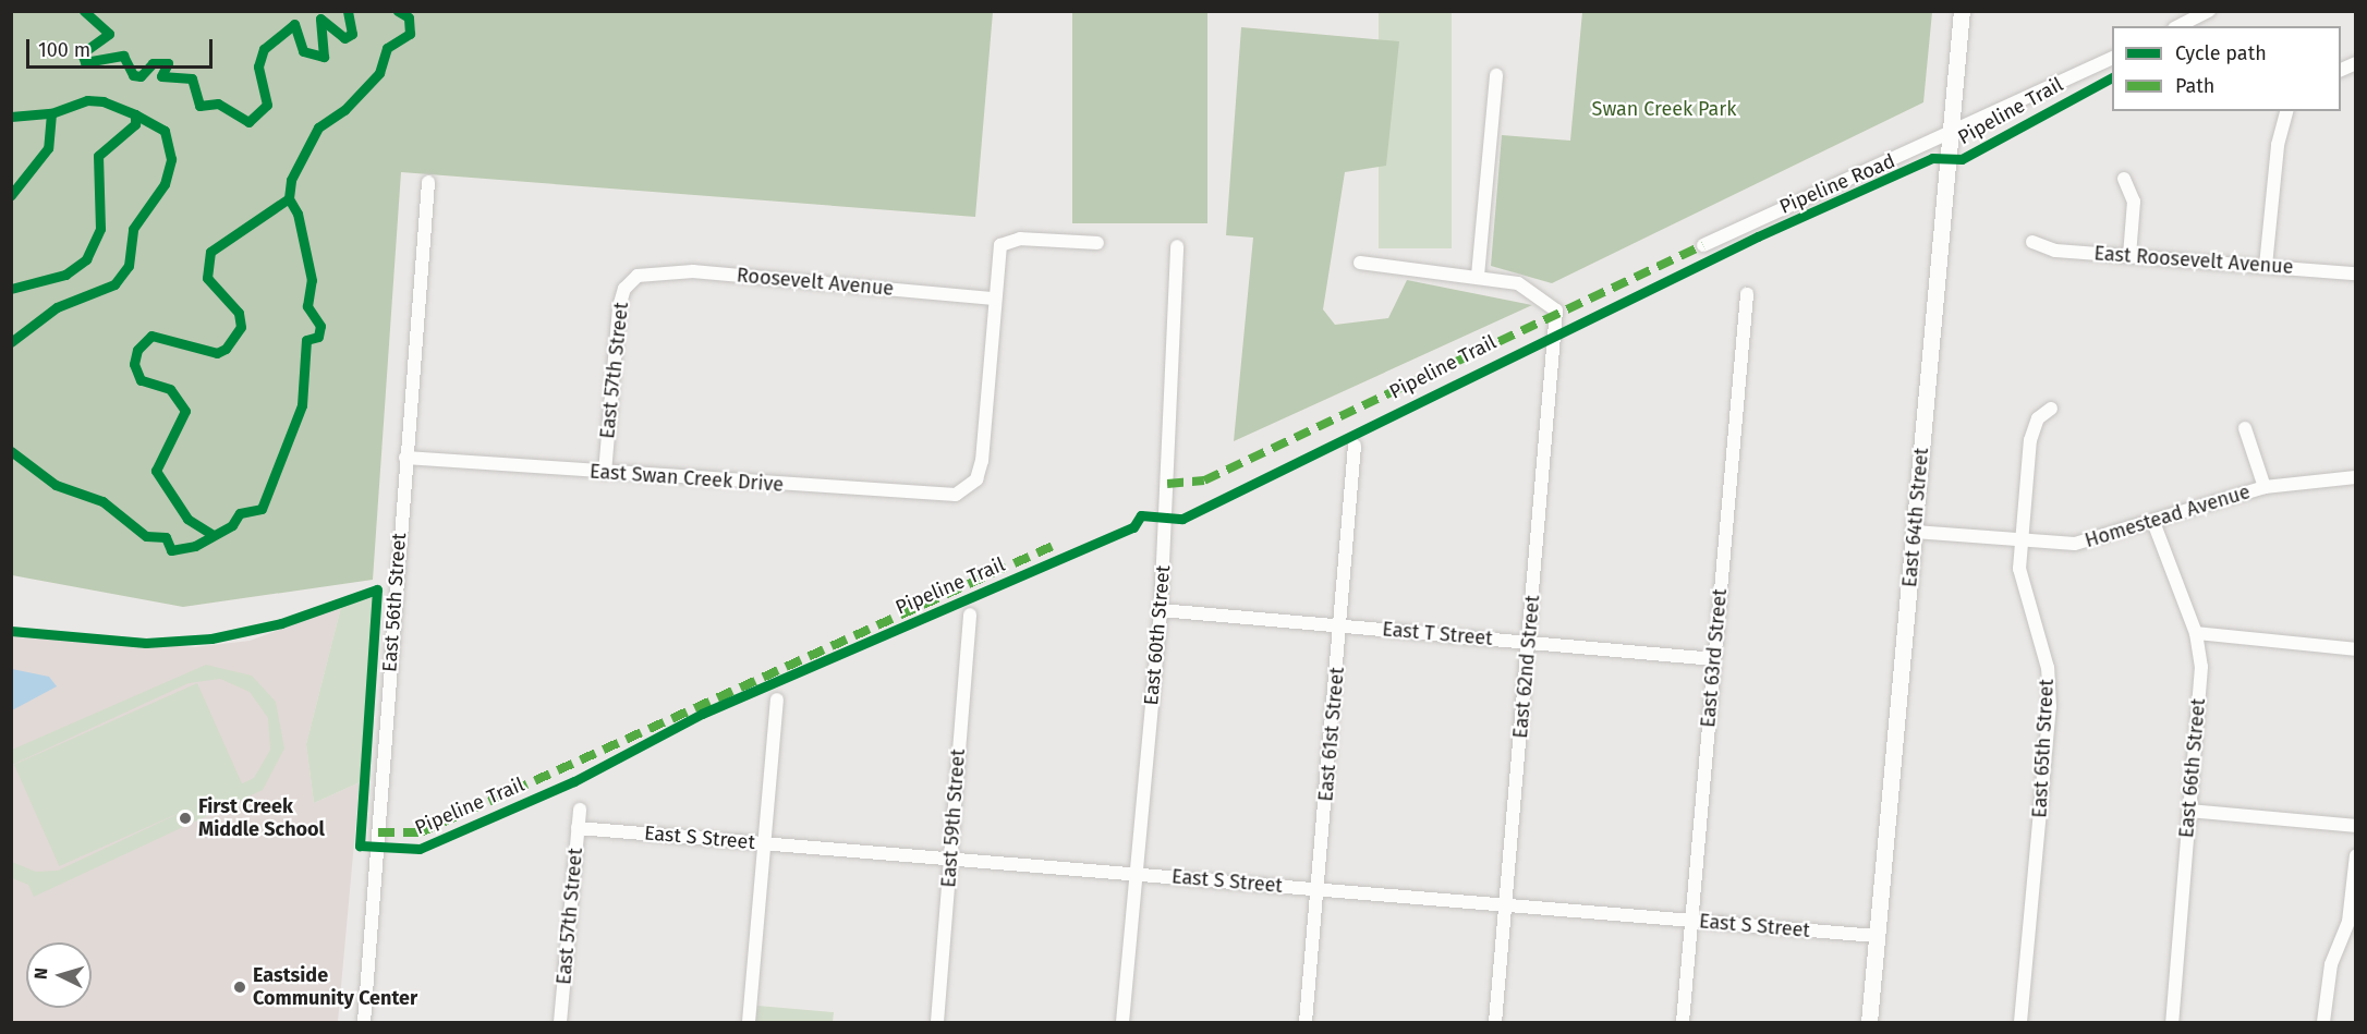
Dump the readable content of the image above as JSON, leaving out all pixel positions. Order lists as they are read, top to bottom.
{
  "streets": {
    "street": [
      "Pipeline Road",
      "East Roosevelt Avenue",
      "Roosevelt Avenue",
      "East 57th Street",
      "East Swan Creek Drive",
      "Homestead Avenue",
      "East 64th Street",
      "East 56th Street",
      "East T Street",
      "East 60th Street",
      "East 63rd Street",
      "East 62nd Street",
      "East 61st Street",
      "East 65th Street",
      "East 66th Street",
      "East 59th Street",
      "East S Street"
    ],
    "cycle path": ["Pipeline Trail"]
  },
  "crossings": [
    ["Pipeline Road", "East 64th Street"],
    ["Roosevelt Avenue", "East 57th Street"],
    ["Roosevelt Avenue", "East Swan Creek Drive"],
    ["East 57th Street", "East Swan Creek Drive"],
    ["East 57th Street", "East S Street"],
    ["East Swan Creek Drive", "East 56th Street"],
    ["Homestead Avenue", "East 64th Street"],
    ["Homestead Avenue", "East 65th Street"],
    ["Homestead Avenue", "East 66th Street"],
    ["East 64th Street", "East S Street"],
    ["East T Street", "East 60th Street"],
    ["East T Street", "East 63rd Street"],
    ["East T Street", "East 62nd Street"],
    ["East T Street", "East 61st Street"],
    ["East 60th Street", "East S Street"],
    ["East 63rd Street", "East S Street"],
    ["East 62nd Street", "East S Street"],
    ["East 61st Street", "East S Street"],
    ["East 59th Street", "East S Street"]
  ],
  "parks": ["Swan Creek Park"],
  "places": ["First Creek Middle School", "Eastside Community Center"],
  "legend": ["Cycle path", "Path"],
  "scale_bar": "100 m",
  "north": "left"
}
